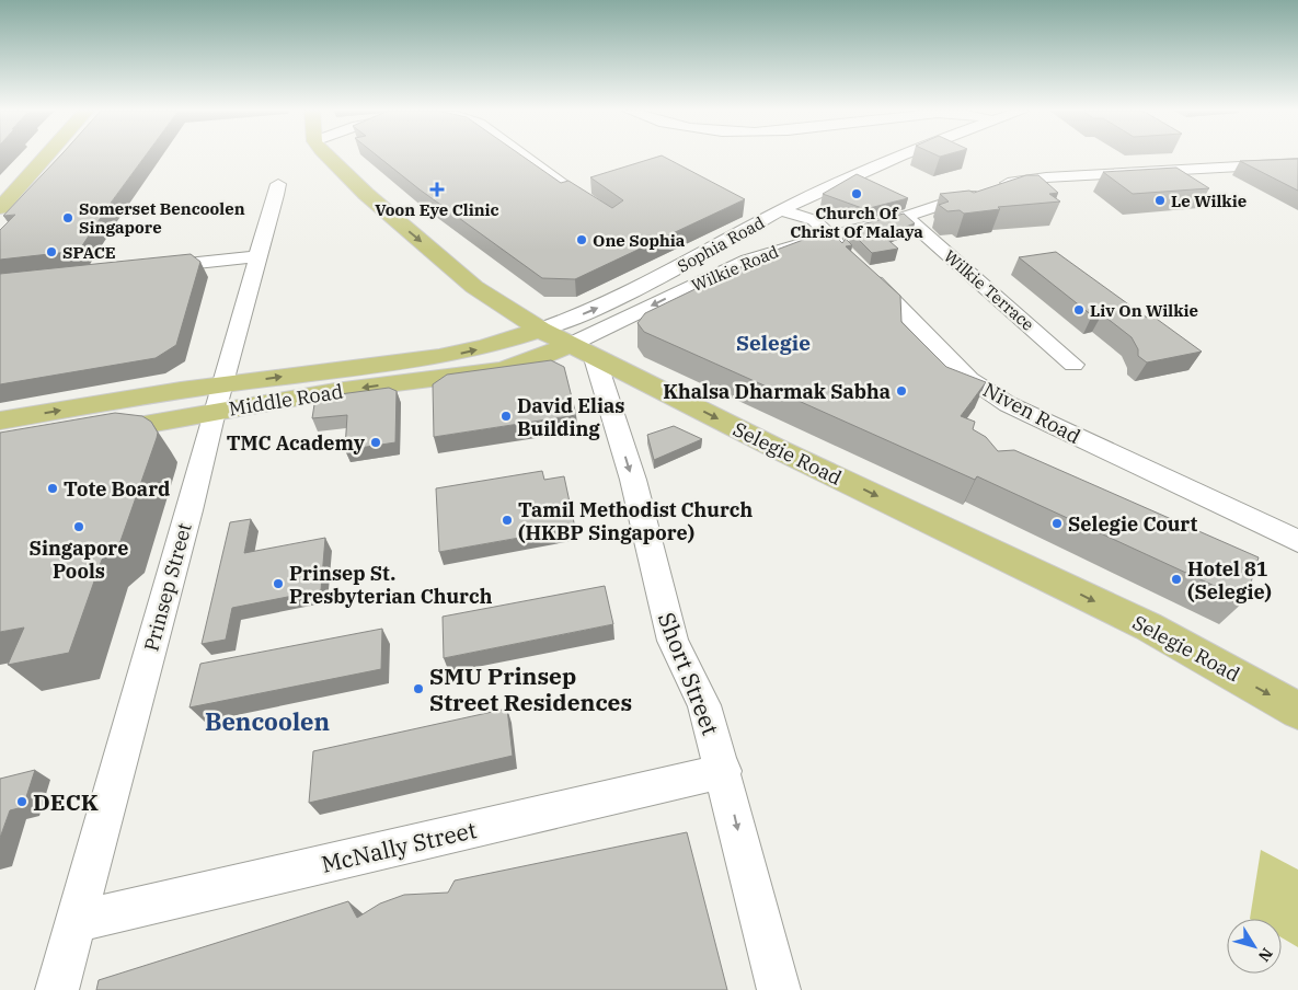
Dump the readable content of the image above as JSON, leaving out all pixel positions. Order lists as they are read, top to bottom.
{
  "streets": {
    "main road": ["Middle Road", "Selegie Road"],
    "street": [
      "Sophia Road",
      "Wilkie Road",
      "Wilkie Terrace",
      "Niven Road",
      "Prinsep Street",
      "Short Street",
      "McNally Street"
    ]
  },
  "crossings": [
    ["Sophia Road", "Middle Road"],
    ["Sophia Road", "Niven Road"],
    ["Sophia Road", "Selegie Road"],
    ["Wilkie Road", "Wilkie Terrace"],
    ["Wilkie Road", "Middle Road"],
    ["Wilkie Road", "Niven Road"],
    ["Wilkie Road", "Selegie Road"],
    ["Wilkie Road", "Short Street"],
    ["Middle Road", "Selegie Road"],
    ["Middle Road", "Prinsep Street"],
    ["Middle Road", "Short Street"],
    ["Selegie Road", "Short Street"],
    ["Prinsep Street", "McNally Street"],
    ["Short Street", "McNally Street"]
  ],
  "one_way": [
    "Sophia Road",
    "Wilkie Road",
    "Selegie Road",
    "Short Street"
  ],
  "districts": ["Selegie", "Bencoolen"],
  "places": {
    "health": ["Voon Eye Clinic"],
    "other": [
      "Church Of Christ Of Malaya",
      "Le Wilkie",
      "Somerset Bencoolen Singapore",
      "One Sophia",
      "SPACE",
      "Liv On Wilkie",
      "Khalsa Dharmak Sabha",
      "David Elias Building",
      "TMC Academy",
      "Tote Board",
      "Tamil Methodist Church (HKBP Singapore)",
      "Selegie Court",
      "Singapore Pools",
      "Hotel 81 (Selegie)",
      "Prinsep St. Presbyterian Church",
      "SMU Prinsep Street Residences",
      "DECK"
    ]
  },
  "north": "bottom right"
}
